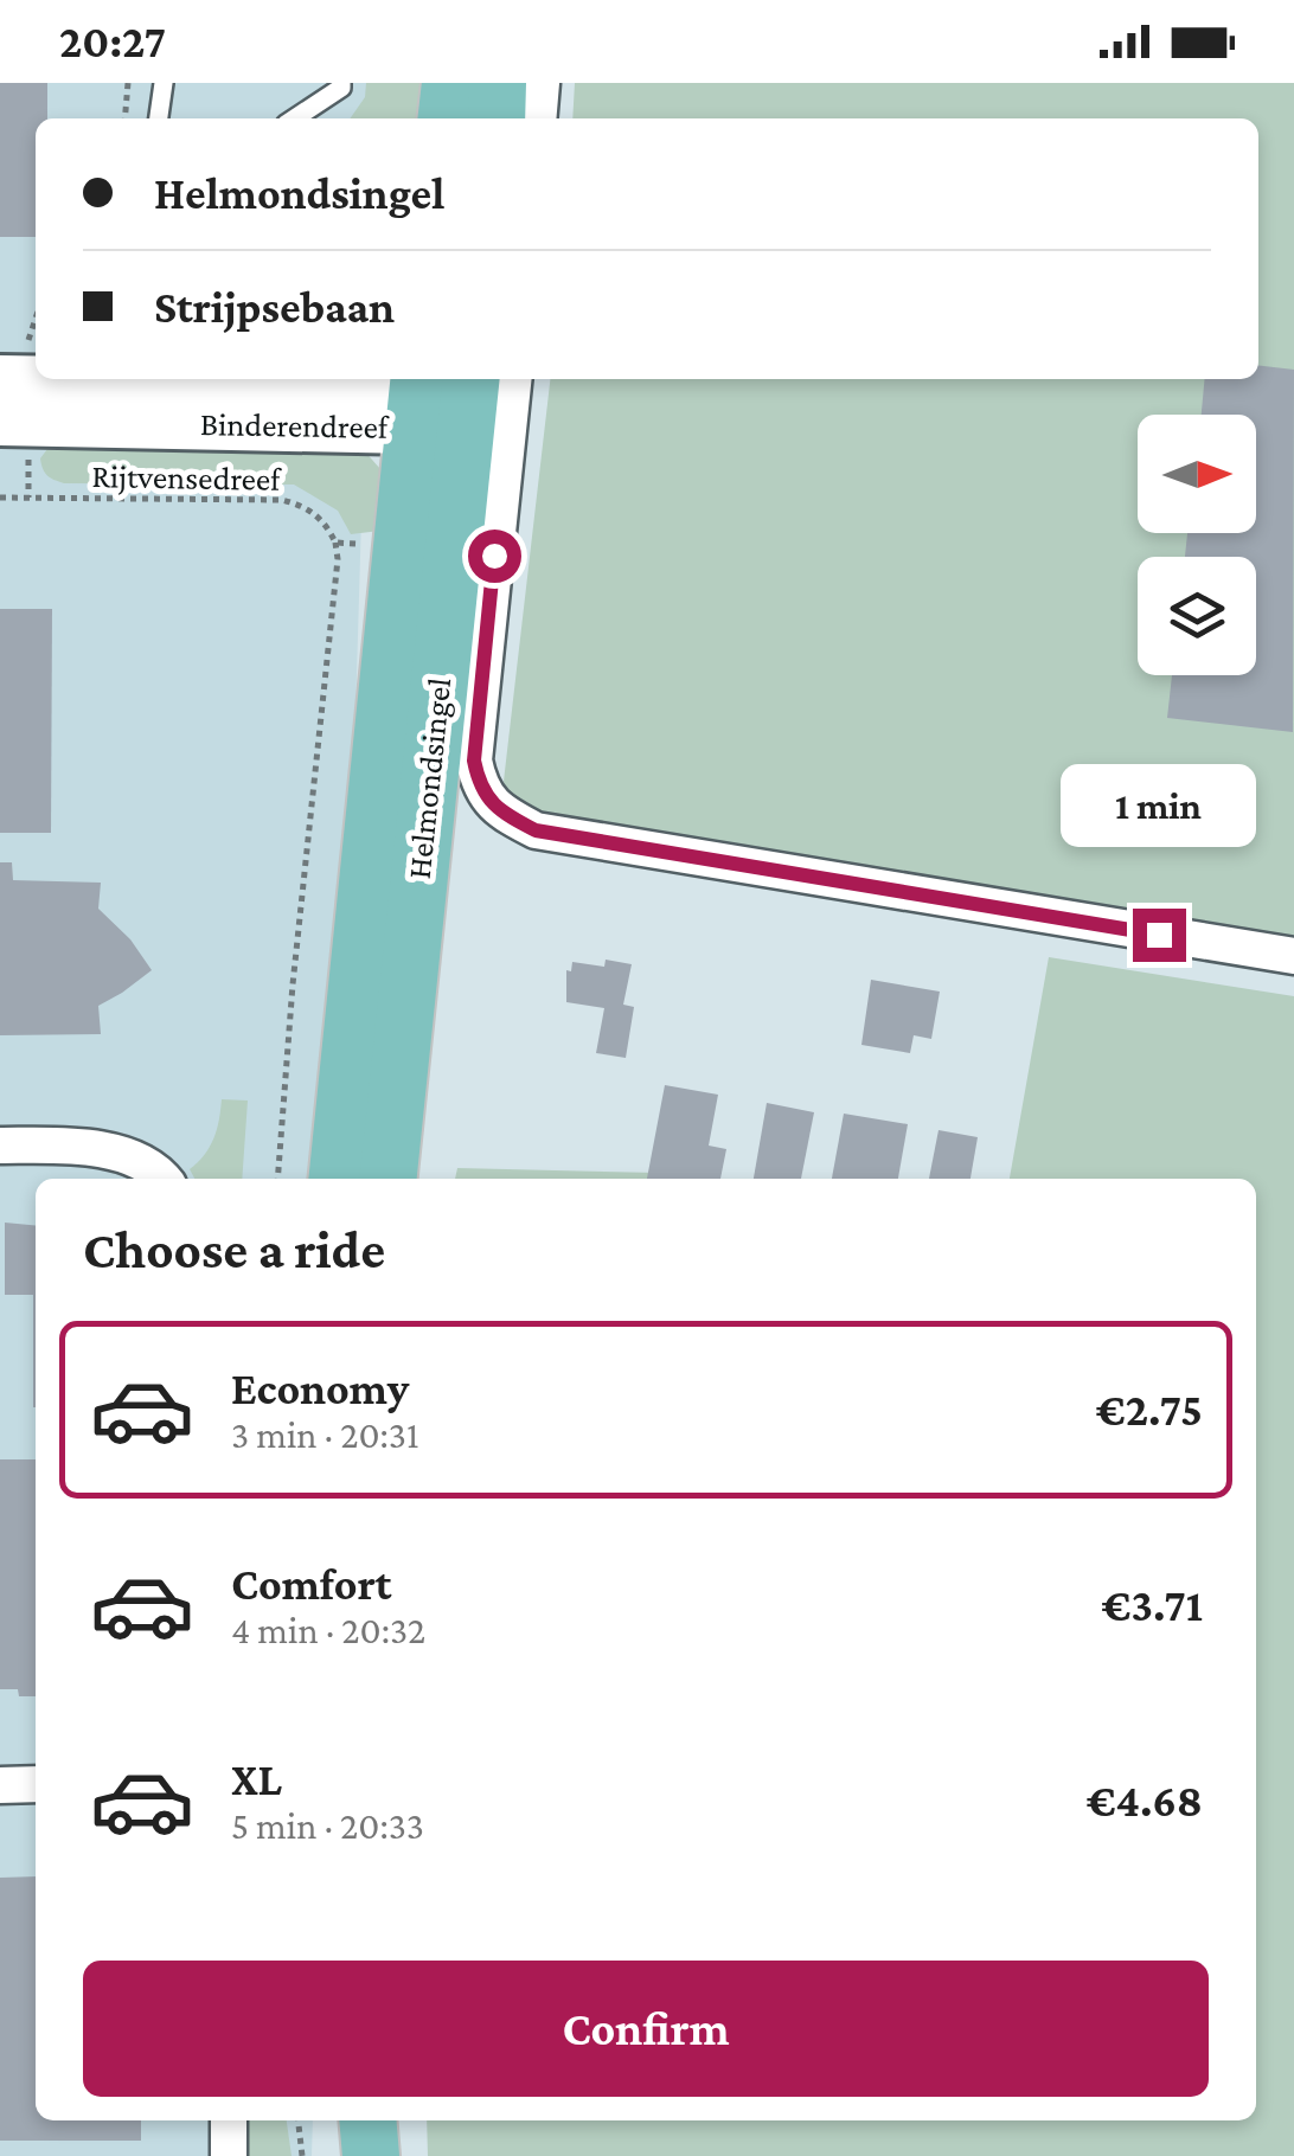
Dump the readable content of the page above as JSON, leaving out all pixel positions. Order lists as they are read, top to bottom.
{
  "streets": {
    "main road": ["Binderendreef", "Helmondsingel"],
    "path": ["Rijtvensedreef"]
  },
  "crossings": [
    ["Binderendreef", "Helmondsingel"]
  ],
  "north": "right",
  "page": {
    "status": "20:27",
    "banner": ["Helmondsingel", "Strijpsebaan"],
    "bubble": "1 min",
    "heading": "Choose a ride",
    "list": [
      {
        "name": "Economy",
        "note": "3 min · 20:31",
        "value": "€2.75"
      },
      {
        "name": "Comfort",
        "note": "4 min · 20:32",
        "value": "€3.71"
      },
      {
        "name": "XL",
        "note": "5 min · 20:33",
        "value": "€4.68"
      }
    ],
    "buttons": "Confirm"
  }
}
